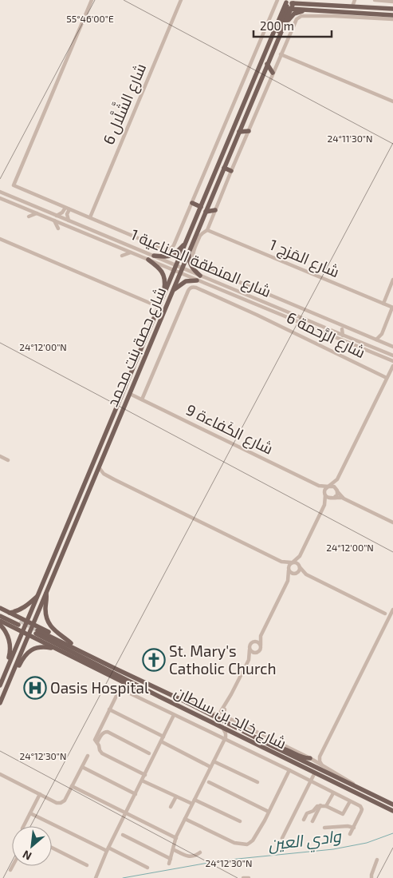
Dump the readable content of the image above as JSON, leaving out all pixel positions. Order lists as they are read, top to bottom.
{
  "streets": {
    "main road": ["شارع حصة بنت محمد", "شارع خالِد بن سلطان"],
    "street": [
      "شارع الشَّلَّال 6",
      "شارع المَزج 1",
      "شارع المنطقة الصناعية 1",
      "شارع الرَّحمة 6",
      "شارع الكَفاءة 9"
    ]
  },
  "crossings": [
    ["شارع المنطقة الصناعية 1", "شارع حصة بنت محمد"],
    ["شارع الرَّحمة 6", "شارع الكَفاءة 9"],
    ["شارع حصة بنت محمد", "شارع الكَفاءة 9"]
  ],
  "water": ["وادي العين"],
  "places": {
    "church": ["St. Mary's Catholic Church"],
    "hospital": ["Oasis Hospital"]
  },
  "scale_bar": "200 m",
  "north": "bottom left",
  "coordinates": [
    "55°46'00\"E",
    "24°11'30\"N",
    "24°12'00\"N",
    "24°12'30\"N"
  ]
}
